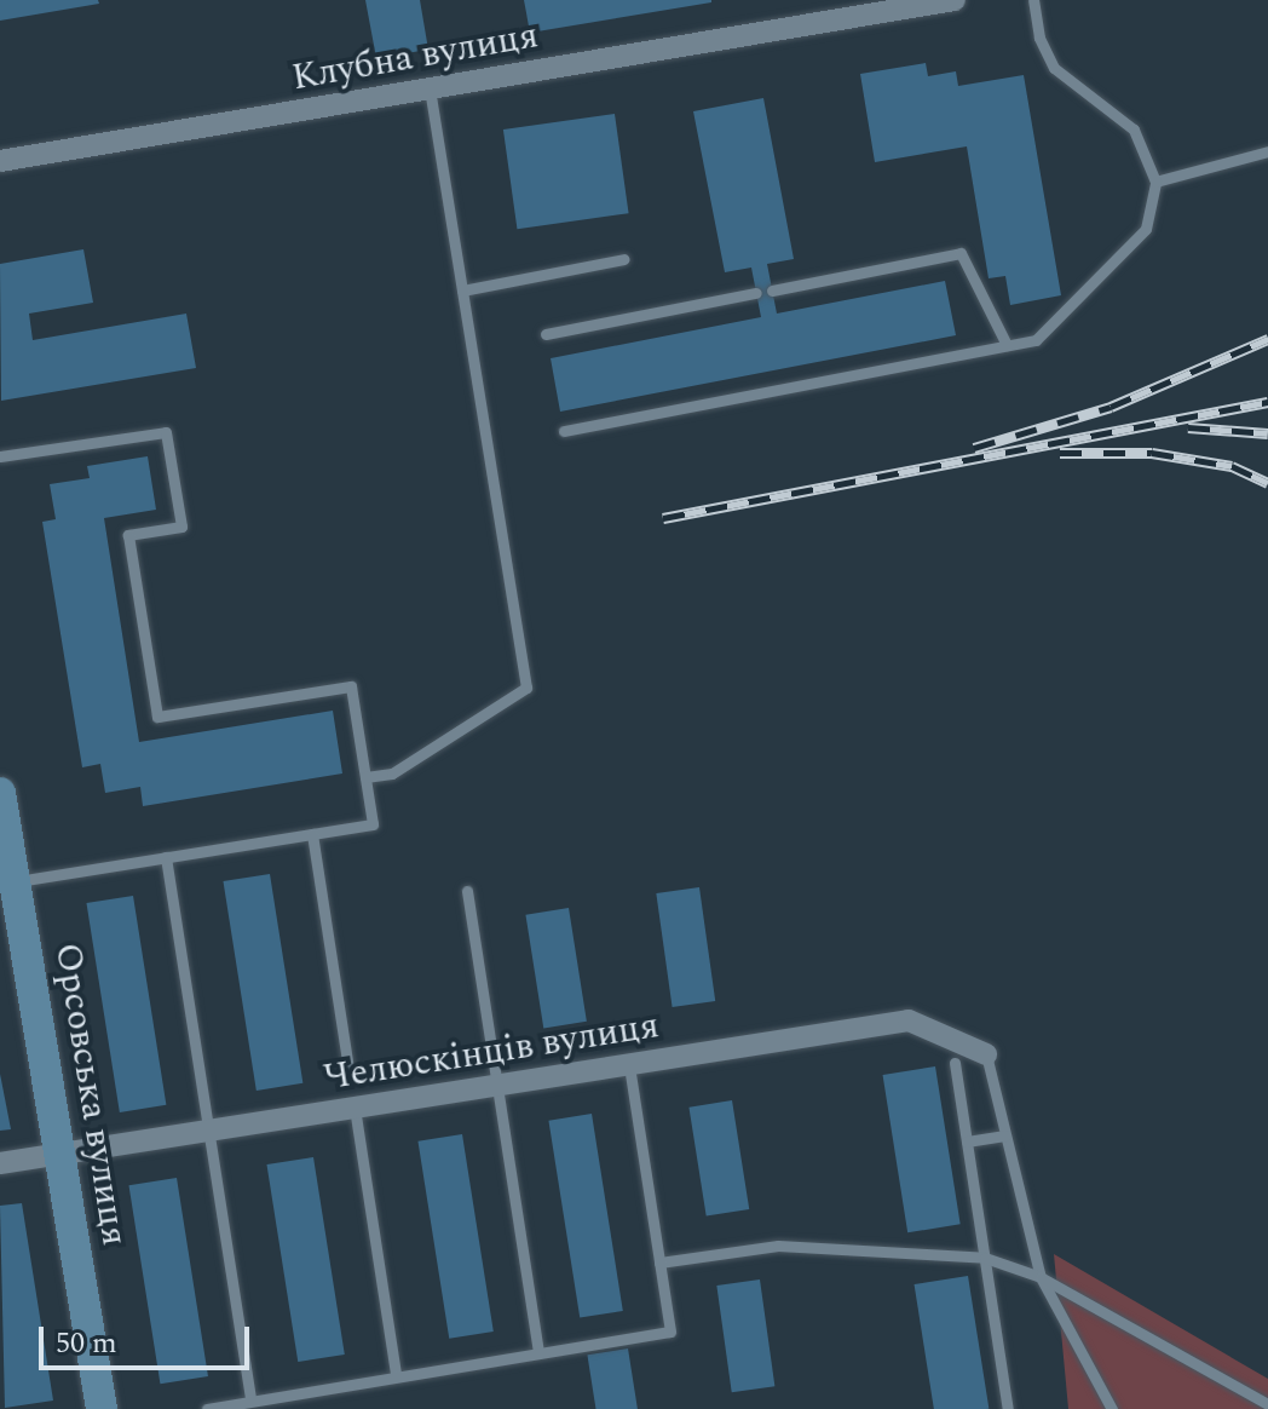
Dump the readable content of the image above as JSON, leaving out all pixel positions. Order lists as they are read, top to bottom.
{
  "streets": {
    "street": ["Клубна вулиця", "Челюскінців вулиця", "Орсовська вулиця"]
  },
  "crossings": [
    ["Челюскінців вулиця", "Орсовська вулиця"]
  ],
  "scale_bar": "50 m"
}
